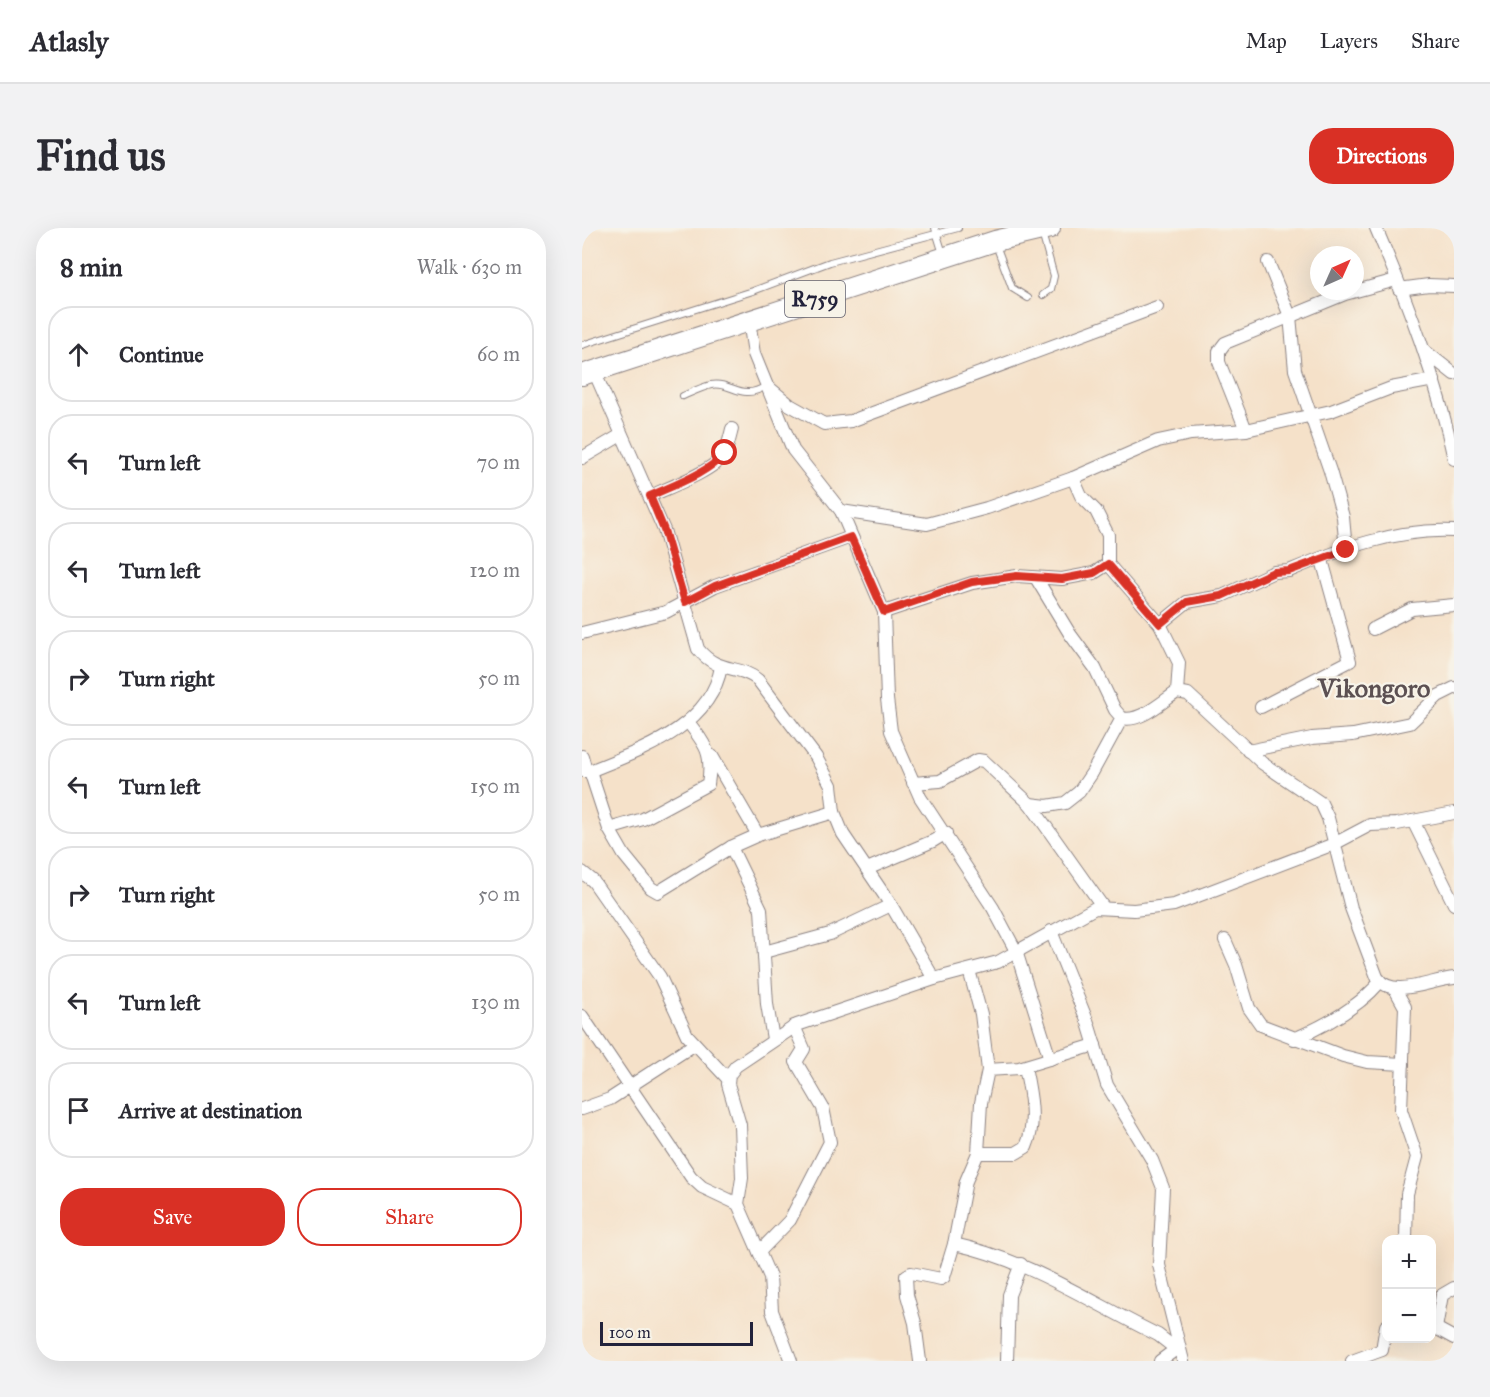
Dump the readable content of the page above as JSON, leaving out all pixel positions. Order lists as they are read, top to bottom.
{
  "streets": {
    "main road": ["R759"]
  },
  "districts": ["Vikongoro"],
  "scale_bar": "100 m",
  "north": "top right",
  "page": {
    "header": "Atlasly",
    "nav": ["Map", "Layers", "Share"],
    "buttons": [
      "Directions",
      ["Save", "Share"]
    ],
    "title": "Find us",
    "heading": ["8 min", "Walk · 630 m"],
    "list": [
      ["Continue", "60 m"],
      ["Turn left", "70 m"],
      ["Turn left", "120 m"],
      ["Turn right", "50 m"],
      ["Turn left", "150 m"],
      ["Turn right", "50 m"],
      ["Turn left", "130 m"],
      "Arrive at destination"
    ],
    "map_buttons": ["+", "−"],
    "scale": "100 m"
  }
}
